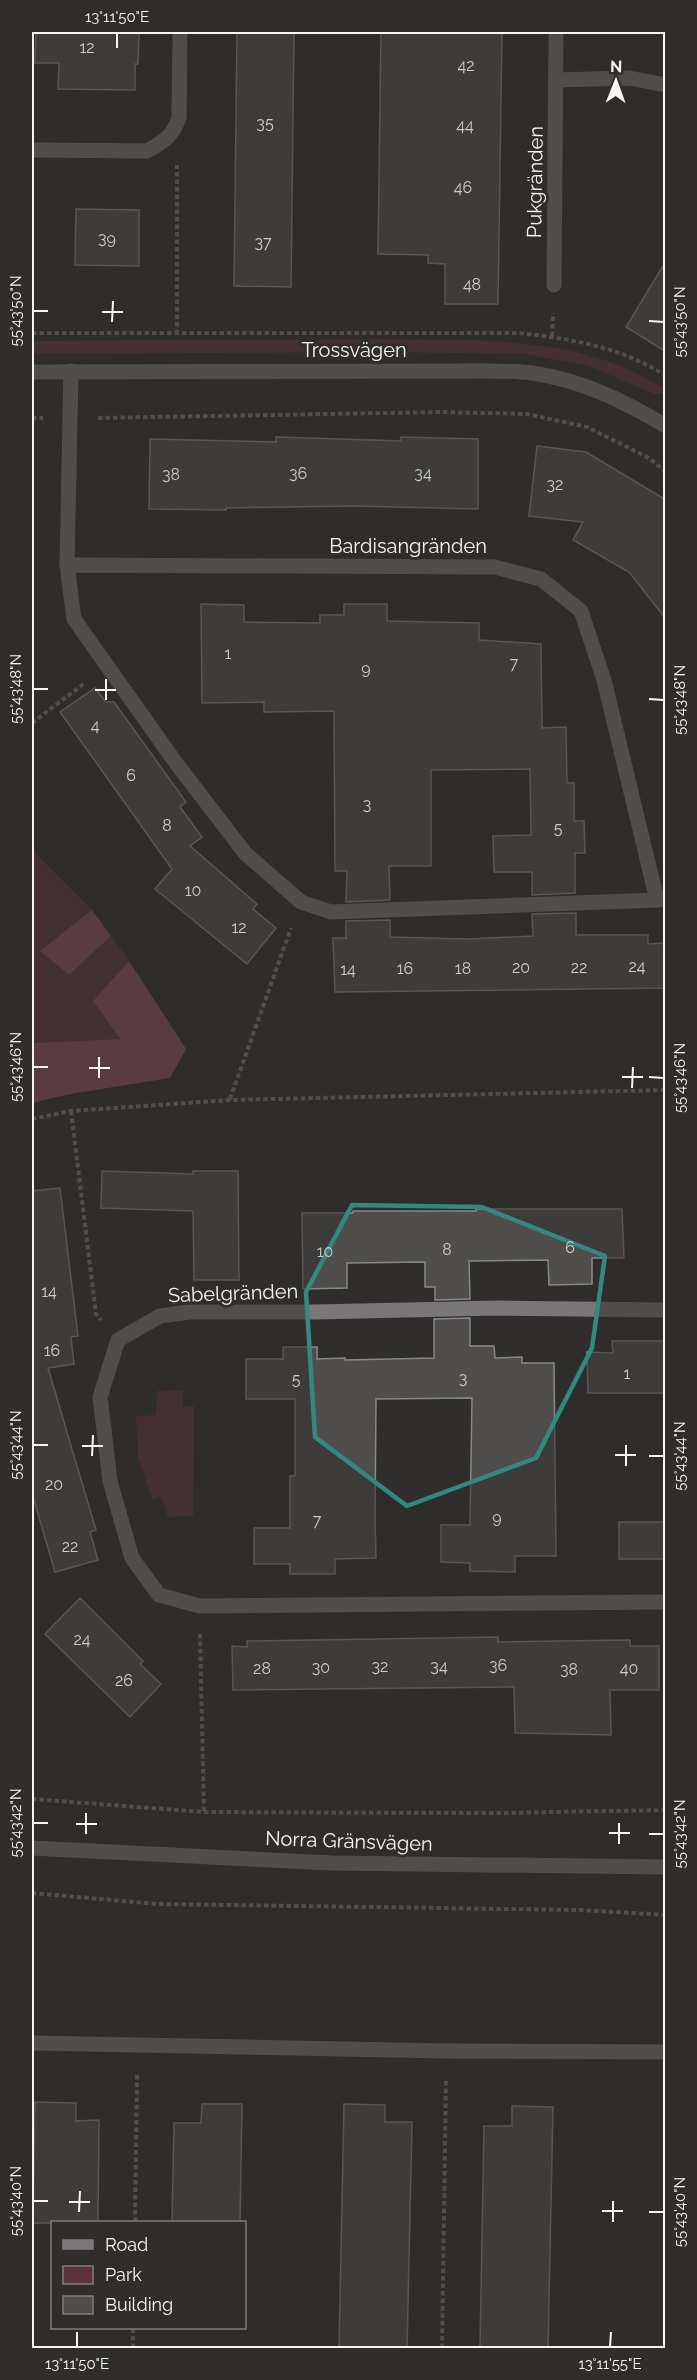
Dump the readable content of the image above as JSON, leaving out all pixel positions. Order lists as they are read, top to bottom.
{
  "streets": {
    "street": [
      "Pukgränden",
      "Trossvägen",
      "Bardisangränden",
      "Sabelgränden",
      "Norra Gränsvägen"
    ]
  },
  "crossings": [
    ["Trossvägen", "Bardisangränden"]
  ],
  "house_numbers": [
    "12",
    "42",
    "35",
    "44",
    "46",
    "39",
    "37",
    "48",
    "36",
    "34",
    "38",
    "32",
    "1",
    "7",
    "9",
    "4",
    "6",
    "3",
    "8",
    "5",
    "10",
    "12",
    "24",
    "20",
    "22",
    "16",
    "18",
    "14",
    "6",
    "8",
    "10",
    "14",
    "16",
    "1",
    "3",
    "5",
    "20",
    "9",
    "7",
    "22",
    "24",
    "36",
    "32",
    "34",
    "30",
    "28",
    "40",
    "38",
    "26"
  ],
  "legend": ["Road", "Park", "Building"],
  "north": "top",
  "coordinates": [
    "13°11'50\"E",
    "55°43'50\"N",
    "55°43'48\"N",
    "55°43'46\"N",
    "55°43'44\"N",
    "55°43'42\"N",
    "55°43'40\"N",
    "13°11'55\"E"
  ]
}
